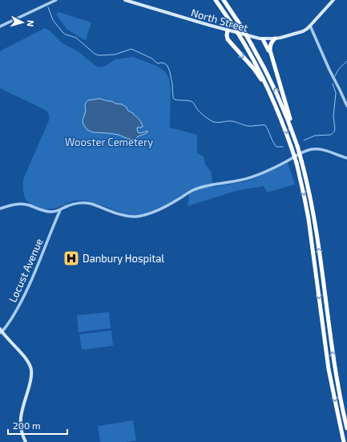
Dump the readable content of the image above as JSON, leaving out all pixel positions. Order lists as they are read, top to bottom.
{
  "streets": {
    "main road": ["North Street"],
    "street": ["Locust Avenue"]
  },
  "parks": ["Wooster Cemetery"],
  "places": {
    "hospital": ["Danbury Hospital"]
  },
  "scale_bar": "200 m",
  "north": "right"
}
